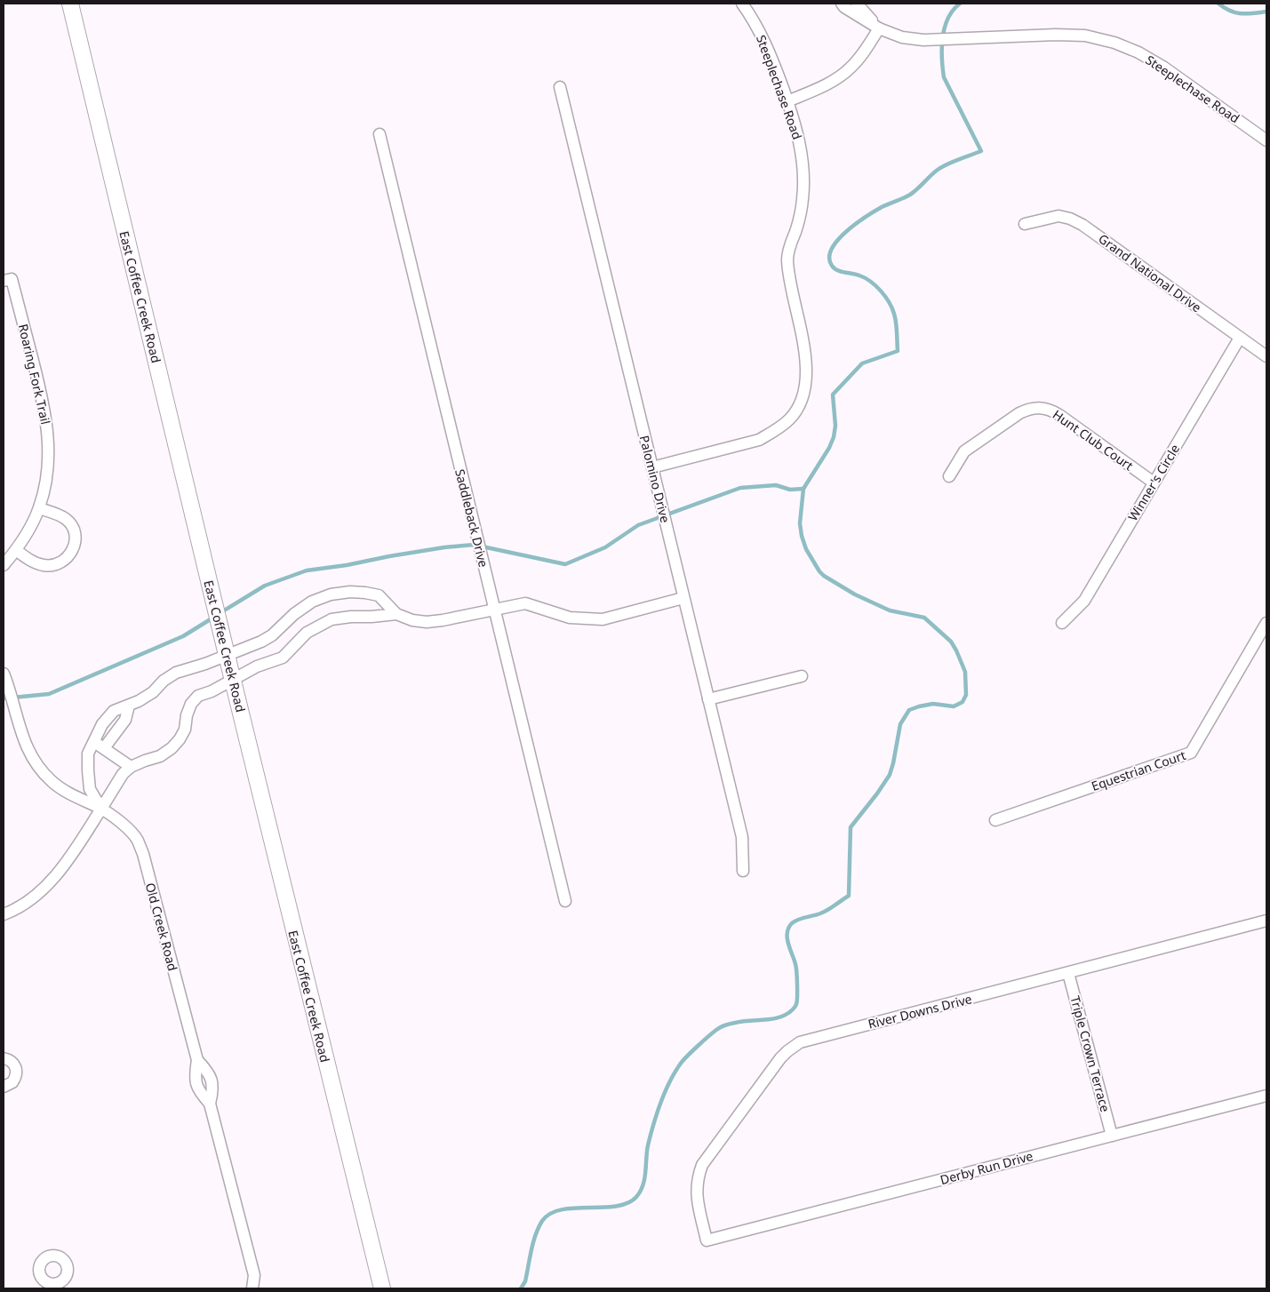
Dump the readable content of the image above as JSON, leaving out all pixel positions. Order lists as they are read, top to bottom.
{
  "streets": {
    "street": [
      "Steeplechase Road",
      "Grand National Drive",
      "East Coffee Creek Road",
      "Roaring Fork Trail",
      "Hunt Club Court",
      "Palomino Drive",
      "Winner's Circle",
      "Saddleback Drive",
      "Equestrian Court",
      "Old Creek Road",
      "River Downs Drive",
      "Triple Crown Terrace",
      "Derby Run Drive"
    ]
  },
  "crossings": [
    ["Steeplechase Road", "Palomino Drive"],
    ["Grand National Drive", "Winner's Circle"],
    ["Hunt Club Court", "Winner's Circle"],
    ["River Downs Drive", "Triple Crown Terrace"],
    ["River Downs Drive", "Derby Run Drive"],
    ["Triple Crown Terrace", "Derby Run Drive"]
  ]
}
